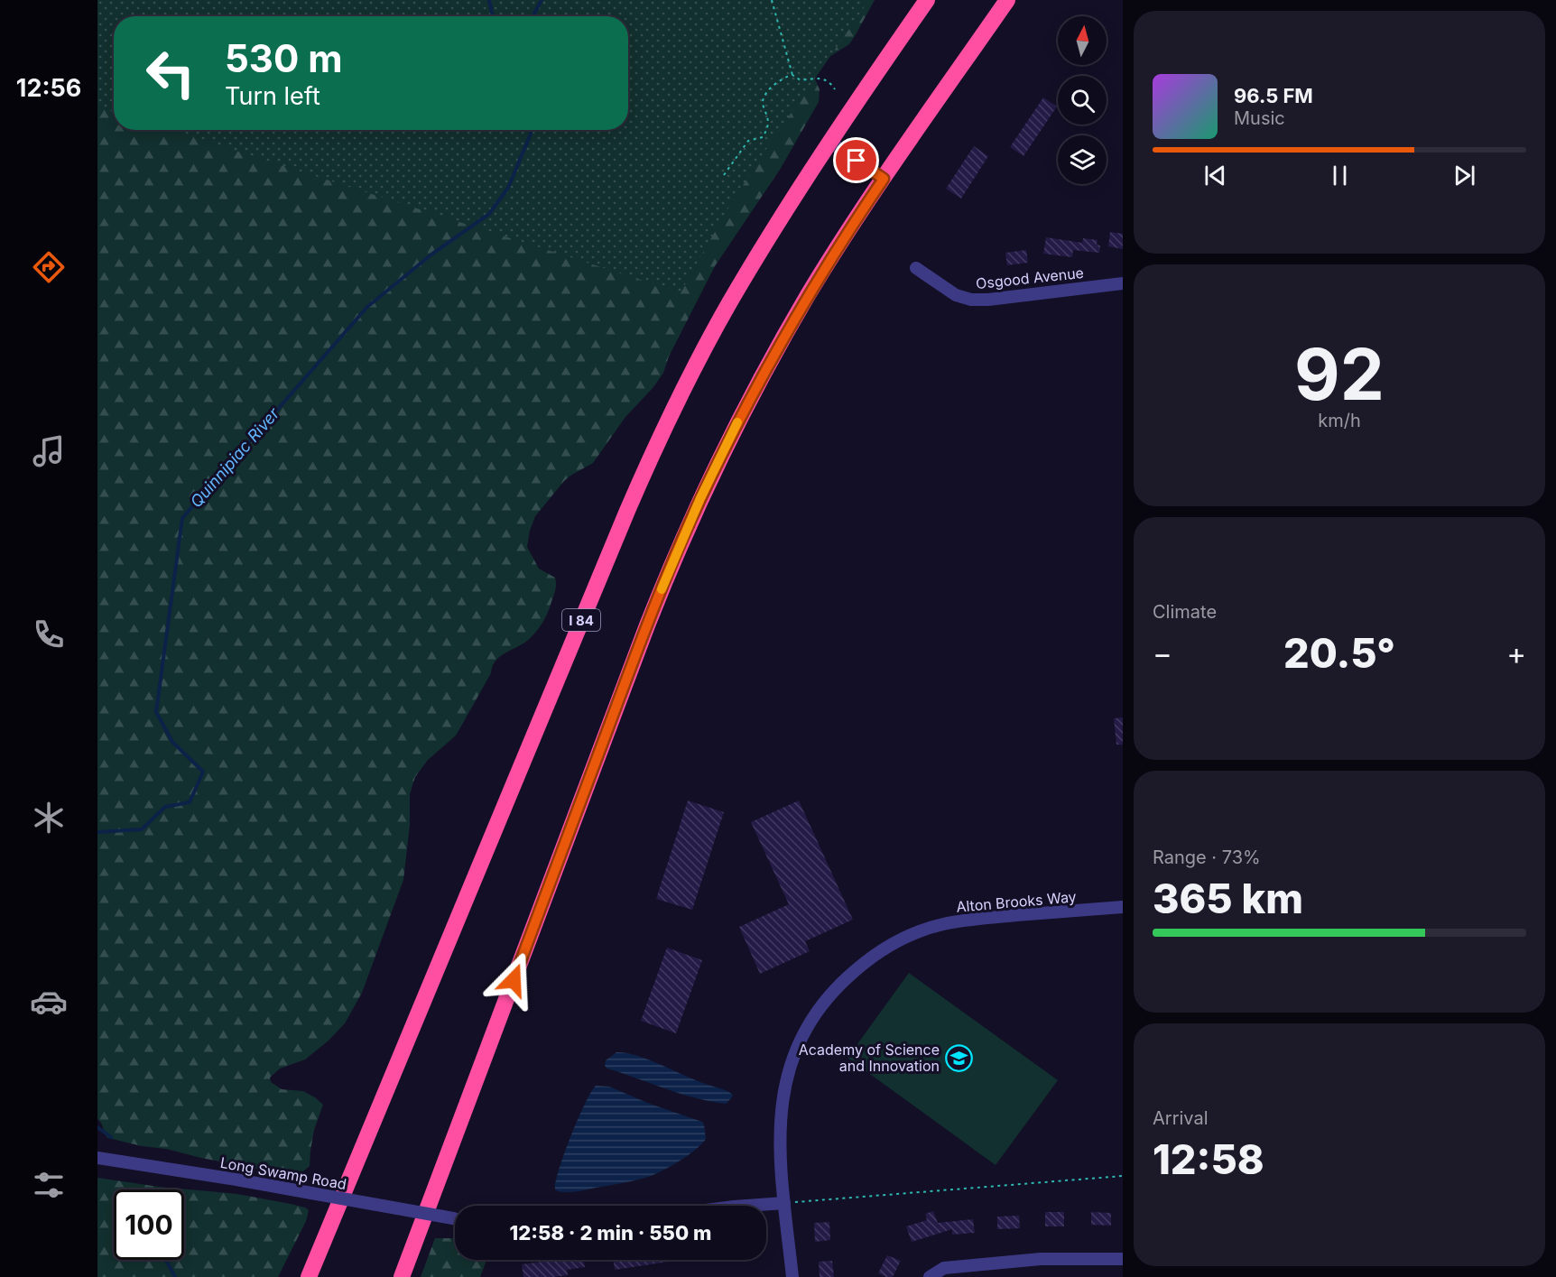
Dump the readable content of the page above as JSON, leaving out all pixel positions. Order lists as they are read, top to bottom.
{
  "streets": {
    "highway": ["I 84"],
    "street": ["Osgood Avenue", "Alton Brooks Way", "Long Swamp Road"]
  },
  "water": ["Quinnipiac River"],
  "places": {
    "school or university": ["Academy of Science and Innovation"]
  },
  "north": "top",
  "page": {
    "tabs": "12:56",
    "turn": ["530 m", "Turn left"],
    "song": ["96.5 FM", "Music"],
    "tile": [
      ["92", "km/h"],
      "Climate",
      ["Range · 73%", "365 km"],
      ["Arrival", "12:58"]
    ],
    "heat": ["−", "20.5°", "+"],
    "limit": "100",
    "trip": "12:58 · 2 min · 550 m"
  }
}
